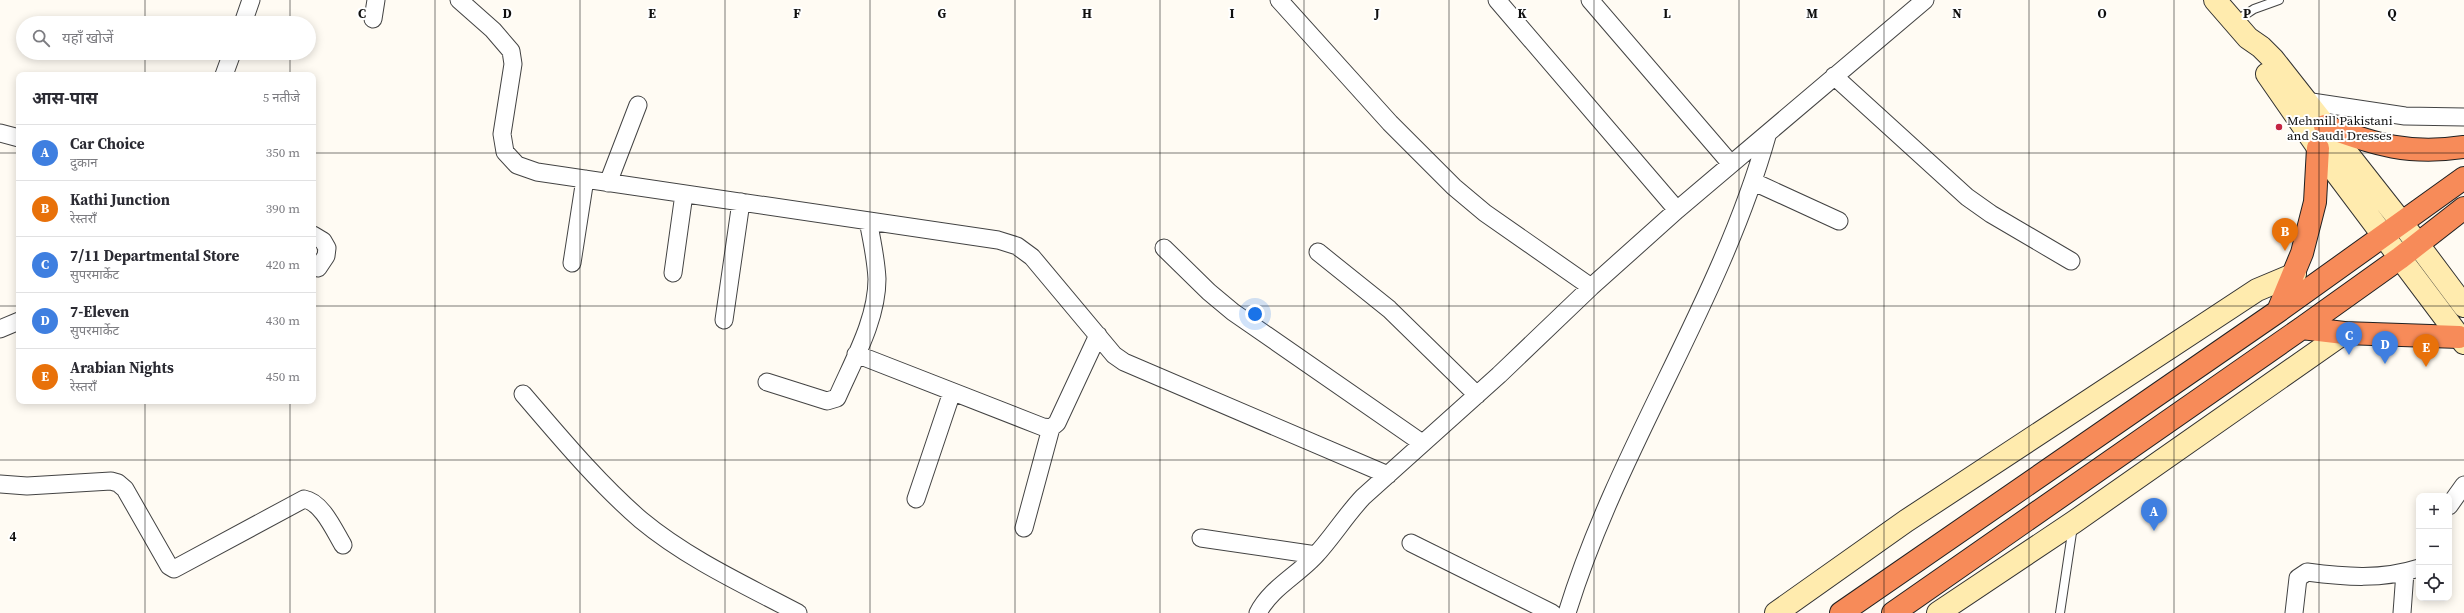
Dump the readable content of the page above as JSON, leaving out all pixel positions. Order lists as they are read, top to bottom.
{
  "places": ["Mehmill Pakistani and Saudi Dresses"],
  "page": {
    "search": "यहाँ खोजें",
    "heading": ["आस-पास", "5 नतीजे"],
    "list": [
      {
        "mark": "A",
        "name": "Car Choice",
        "note": "दुकान",
        "value": "350 m"
      },
      {
        "mark": "B",
        "name": "Kathi Junction",
        "note": "रेस्तराँ",
        "value": "390 m"
      },
      {
        "mark": "C",
        "name": "7/11 Departmental Store",
        "note": "सुपरमार्केट",
        "value": "420 m"
      },
      {
        "mark": "D",
        "name": "7-Eleven",
        "note": "सुपरमार्केट",
        "value": "430 m"
      },
      {
        "mark": "E",
        "name": "Arabian Nights",
        "note": "रेस्तराँ",
        "value": "450 m"
      }
    ],
    "pins": [
      "B",
      "C",
      "D",
      "E",
      "A"
    ],
    "map_buttons": ["+", "−"]
  },
  "grid": {
    "columns": [
      "C",
      "D",
      "E",
      "F",
      "G",
      "H",
      "I",
      "J",
      "K",
      "L",
      "M",
      "N",
      "O",
      "P",
      "Q"
    ],
    "rows": ["4"]
  }
}
